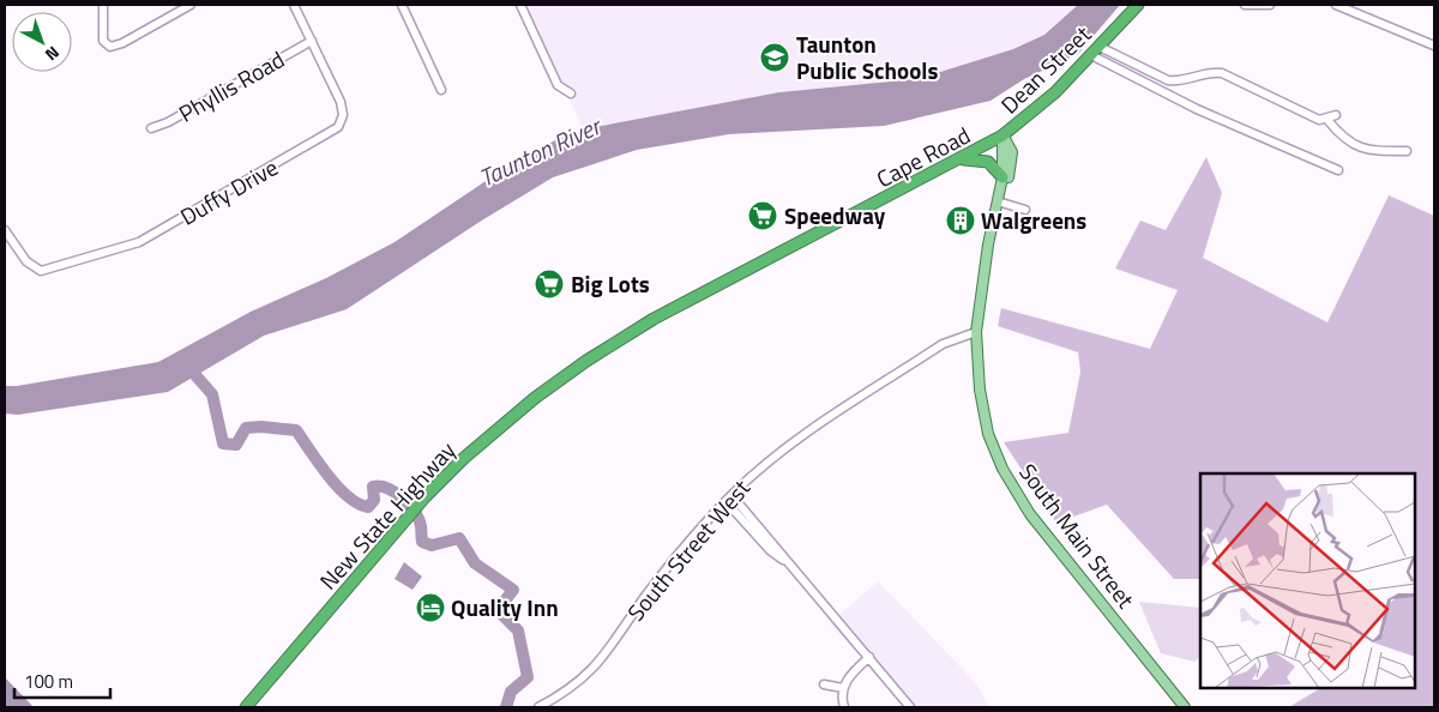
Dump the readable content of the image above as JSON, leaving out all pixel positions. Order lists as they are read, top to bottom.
{
  "streets": {
    "highway": ["Dean Street", "Cape Road", "New State Highway"],
    "main road": ["South Main Street"],
    "street": ["Phyllis Road", "Duffy Drive", "South Street West"]
  },
  "crossings": [
    ["Dean Street", "Cape Road"],
    ["Dean Street", "South Main Street"],
    ["Dean Street", "South Street West"],
    ["Phyllis Road", "Duffy Drive"],
    ["Cape Road", "New State Highway"],
    ["South Main Street", "South Street West"]
  ],
  "water": ["Taunton River"],
  "places": {
    "school or university": ["Taunton Public Schools"],
    "supermarket": ["Speedway", "Big Lots"],
    "building": ["Walgreens"],
    "hotel": ["Quality Inn"]
  },
  "scale_bar": "100 m",
  "north": "bottom right"
}
